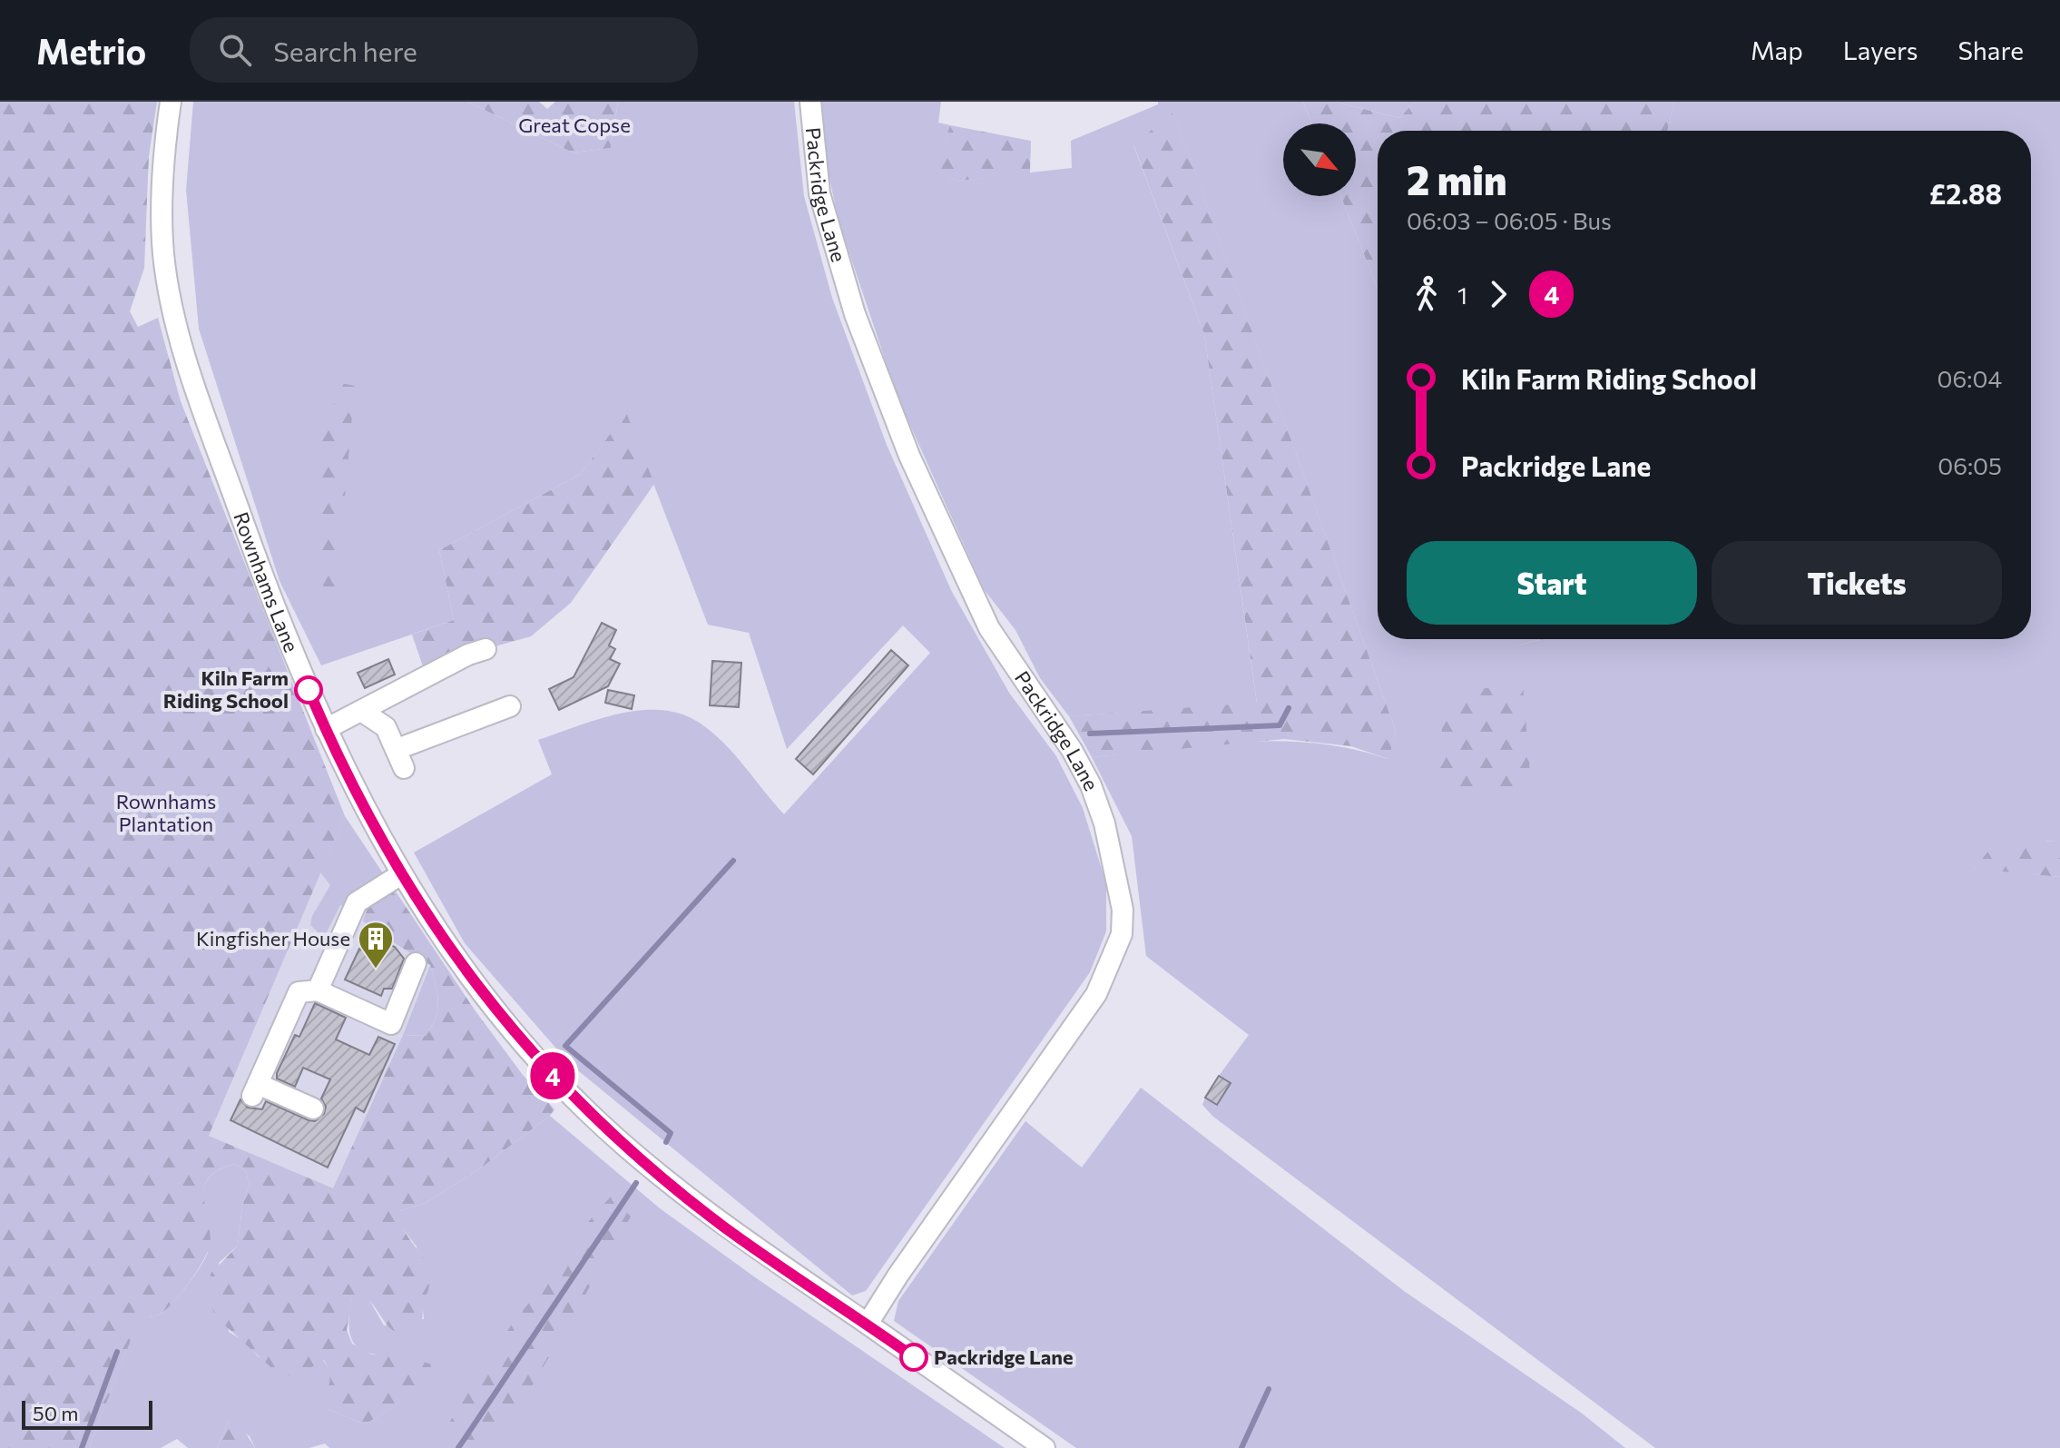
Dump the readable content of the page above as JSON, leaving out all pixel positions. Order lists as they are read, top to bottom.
{
  "streets": {
    "street": ["Packridge Lane", "Rownhams Lane"]
  },
  "crossings": [
    ["Packridge Lane", "Rownhams Lane"]
  ],
  "parks": ["Great Copse", "Rownhams Plantation"],
  "places": {
    "other": ["Kiln Farm Riding School", "Packridge Lane"],
    "building": ["Kingfisher House"]
  },
  "lines": ["bus line 4"],
  "scale_bar": "50 m",
  "north": "bottom right",
  "page": {
    "header": "Metrio",
    "search": "Search here",
    "nav": ["Map", "Layers", "Share"],
    "on_map": "4",
    "heading": ["2 min", "06:03 – 06:05 · Bus", "£2.88"],
    "legs": ["1", "4"],
    "list": [
      {
        "name": "Kiln Farm Riding School",
        "value": "06:04"
      },
      {
        "name": "Packridge Lane",
        "value": "06:05"
      }
    ],
    "buttons": ["Start", "Tickets"],
    "scale": "50 m"
  }
}
